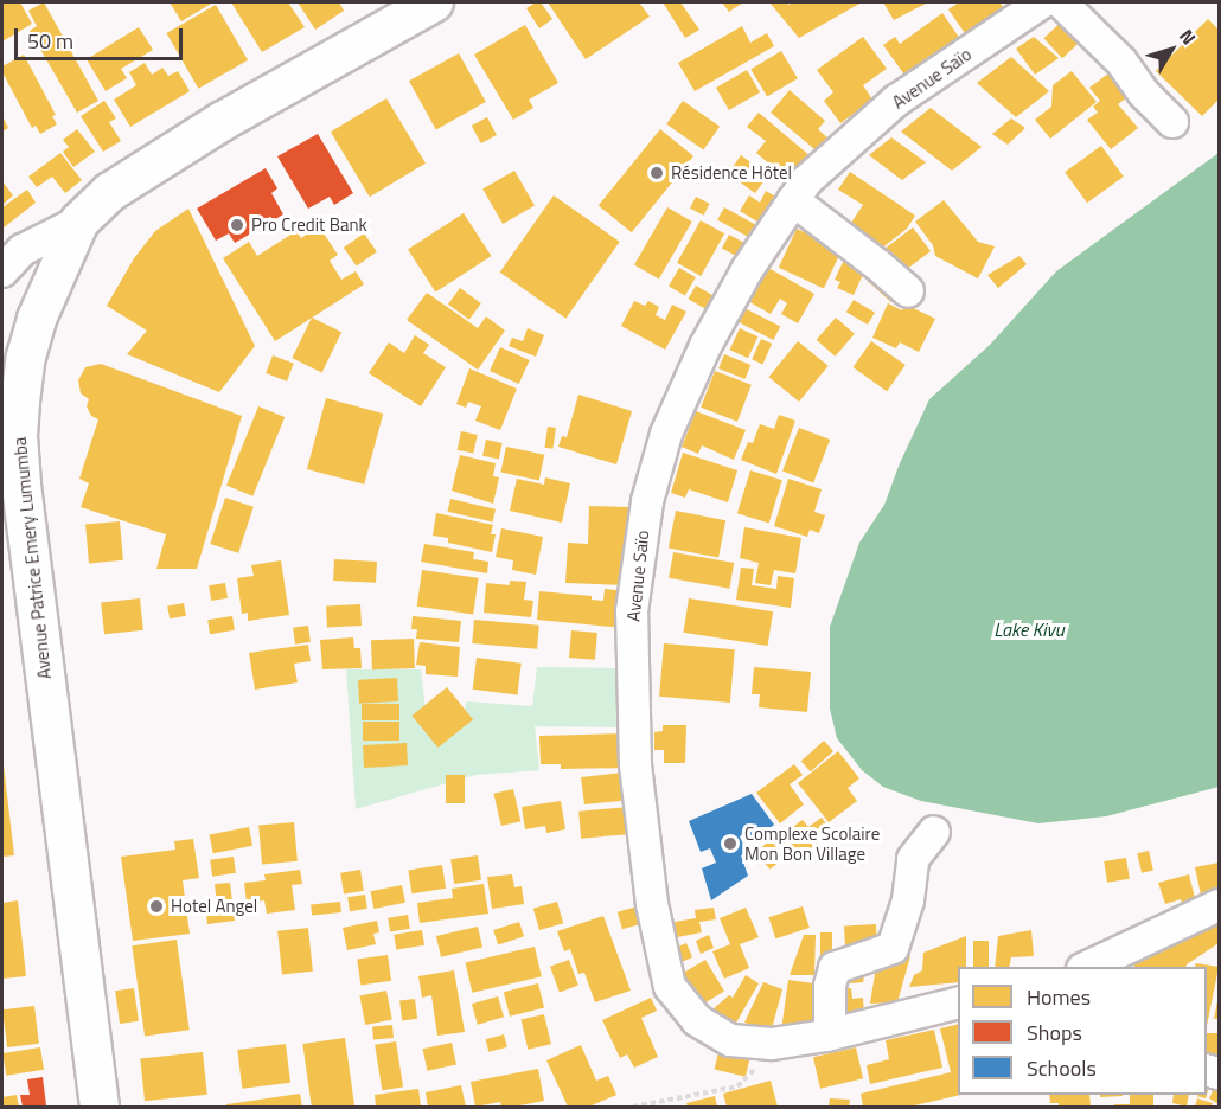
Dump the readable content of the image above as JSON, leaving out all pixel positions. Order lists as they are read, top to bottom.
{
  "streets": {
    "main road": ["Avenue Patrice Emery Lumumba"],
    "street": ["Avenue Saïo"]
  },
  "water": ["Lake Kivu"],
  "places": [
    "Résidence Hôtel",
    "Pro Credit Bank",
    "Complexe Scolaire Mon Bon Village",
    "Hotel Angel"
  ],
  "legend": ["Homes", "Shops", "Schools"],
  "scale_bar": "50 m",
  "north": "top right"
}
